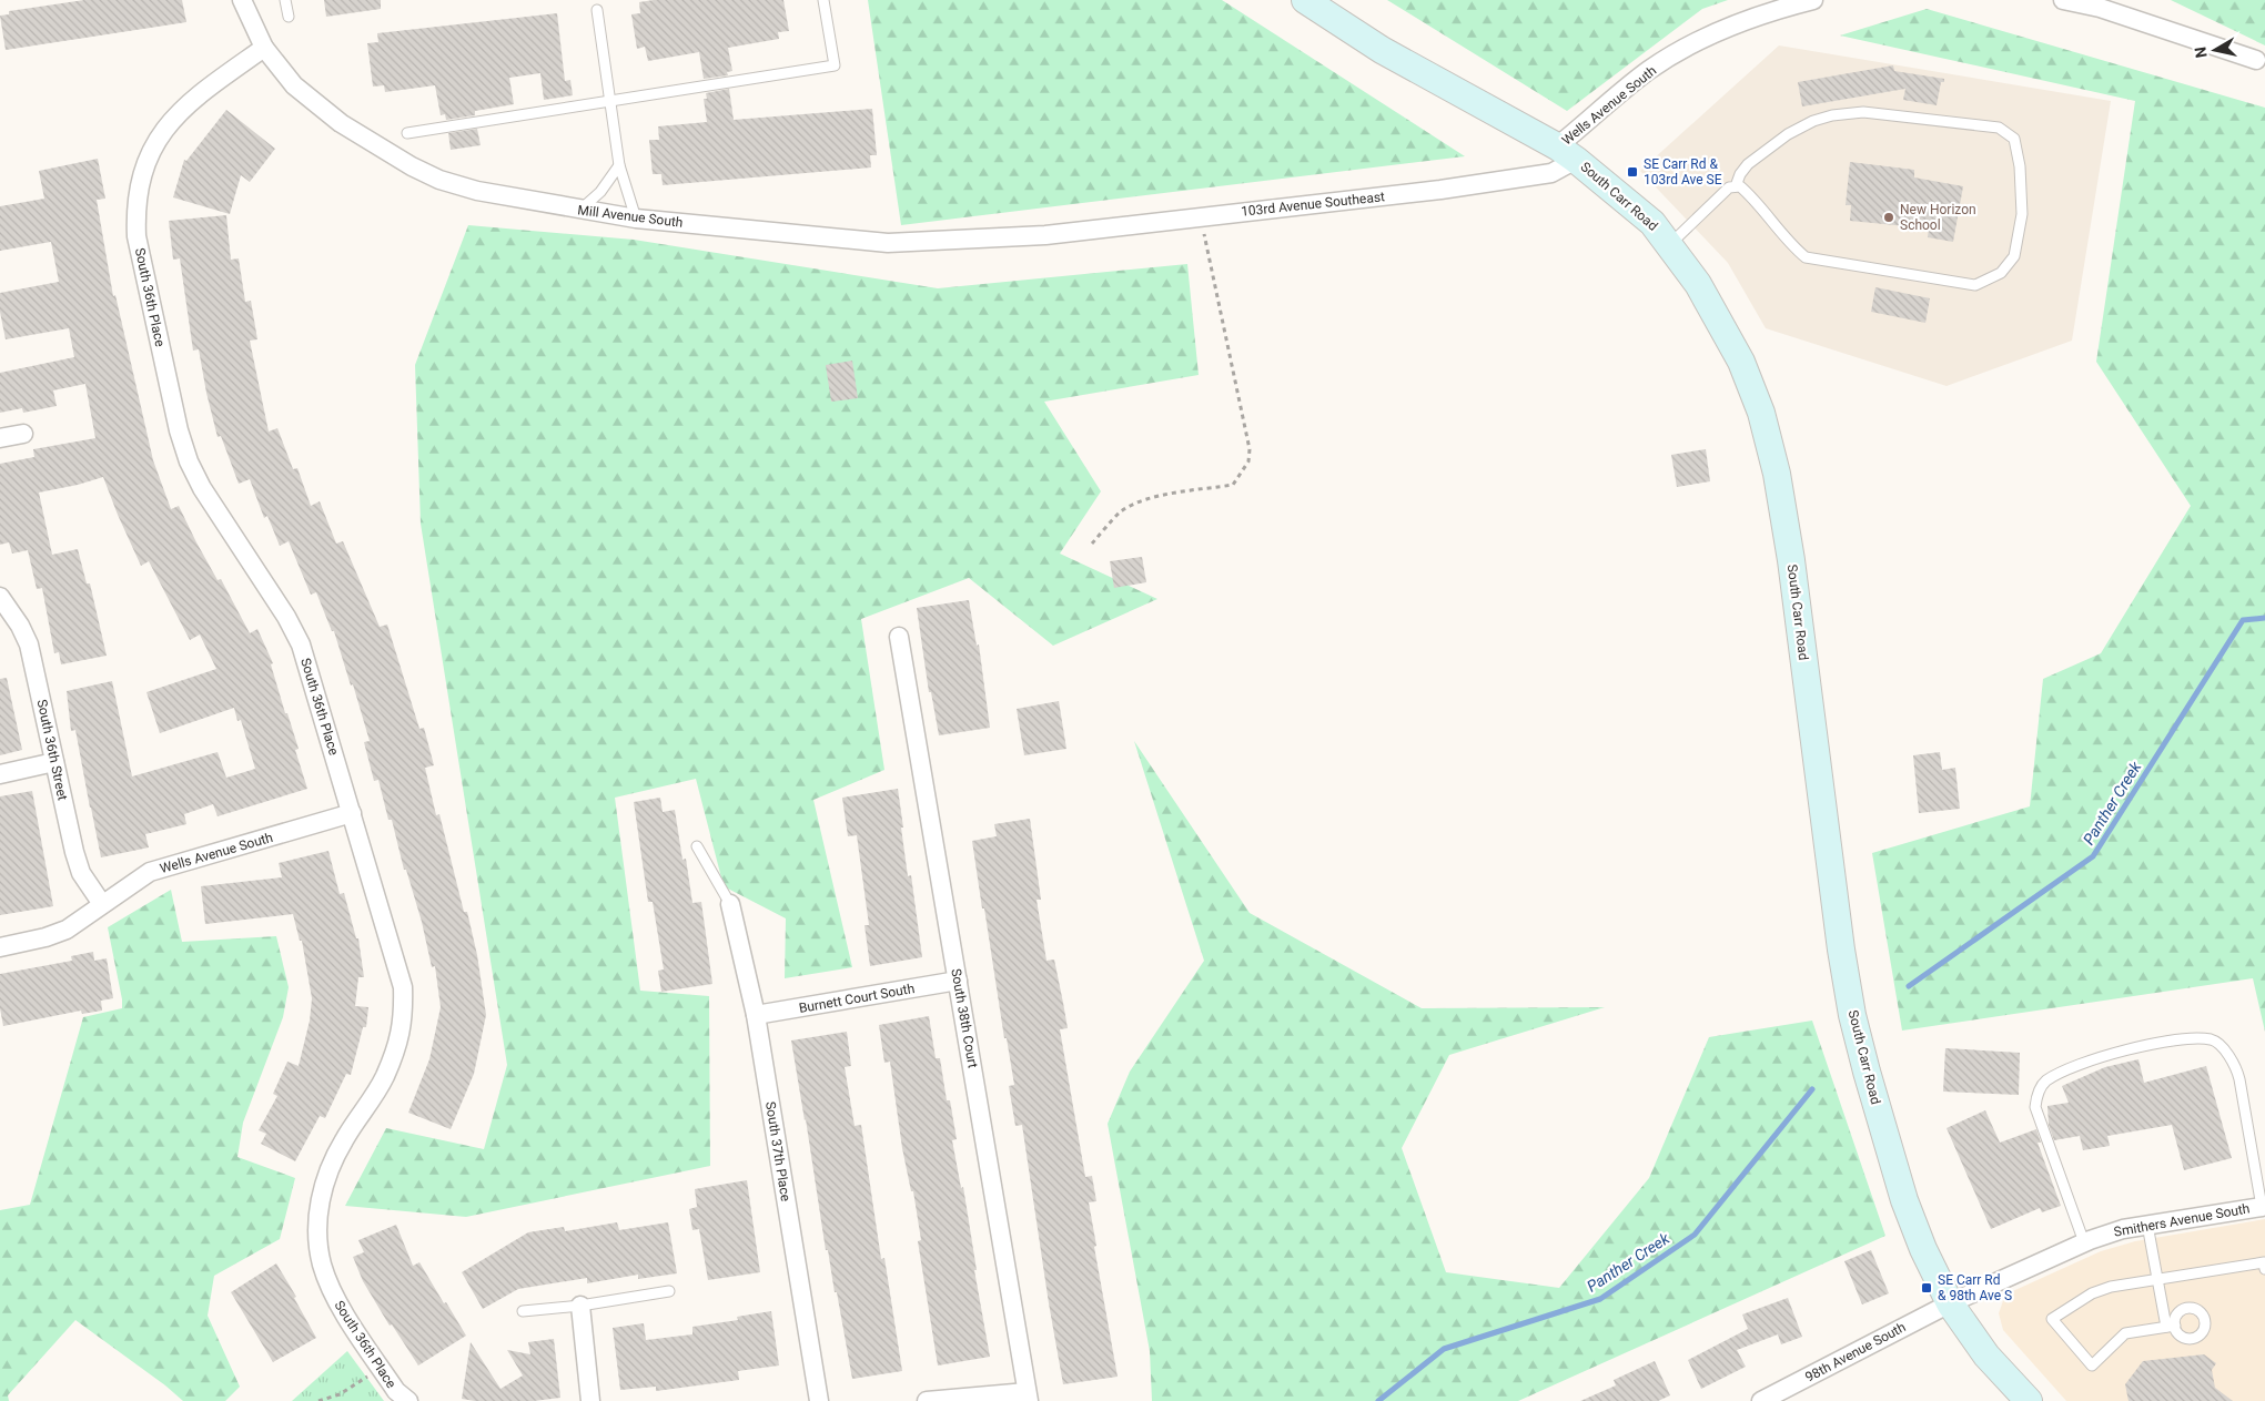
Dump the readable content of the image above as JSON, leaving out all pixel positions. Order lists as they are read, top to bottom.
{
  "streets": {
    "main road": ["South Carr Road"],
    "street": [
      "Wells Avenue South",
      "103rd Avenue Southeast",
      "Mill Avenue South",
      "South 36th Place",
      "South 36th Street",
      "Burnett Court South",
      "South 38th Court",
      "South 37th Place",
      "Smithers Avenue South",
      "98th Avenue South"
    ]
  },
  "crossings": [
    ["Wells Avenue South", "South Carr Road"],
    ["Wells Avenue South", "103rd Avenue Southeast"],
    ["Wells Avenue South", "South 36th Place"],
    ["Wells Avenue South", "South 36th Street"],
    ["South Carr Road", "103rd Avenue Southeast"],
    ["South Carr Road", "Smithers Avenue South"],
    ["South Carr Road", "98th Avenue South"],
    ["103rd Avenue Southeast", "Mill Avenue South"],
    ["Mill Avenue South", "South 36th Place"],
    ["Burnett Court South", "South 38th Court"],
    ["Burnett Court South", "South 37th Place"],
    ["Smithers Avenue South", "98th Avenue South"]
  ],
  "water": ["Panther Creek"],
  "places": {
    "transit": ["SE Carr Rd & 103rd Ave SE", "SE Carr Rd & 98th Ave S"],
    "other": ["New Horizon School"]
  },
  "north": "left"
}
